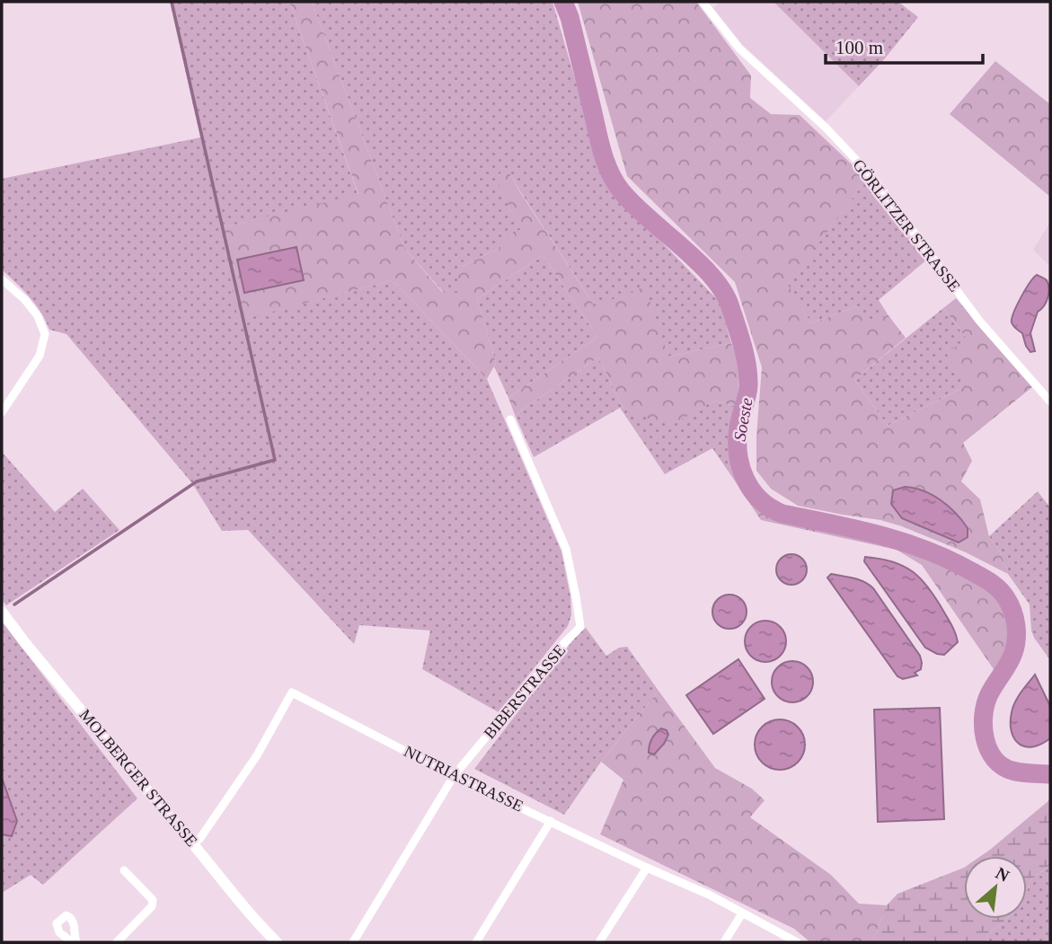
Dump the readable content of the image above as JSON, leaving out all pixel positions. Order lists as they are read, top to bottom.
{
  "streets": {
    "main road": ["MOLBERGER STRASSE"],
    "street": ["GÖRLITZER STRASSE", "BIBERSTRASSE", "NUTRIASTRASSE"]
  },
  "crossings": [
    ["BIBERSTRASSE", "NUTRIASTRASSE"],
    ["MOLBERGER STRASSE", "NUTRIASTRASSE"]
  ],
  "water": ["Soeste"],
  "scale_bar": "100 m",
  "north": "top right"
}
